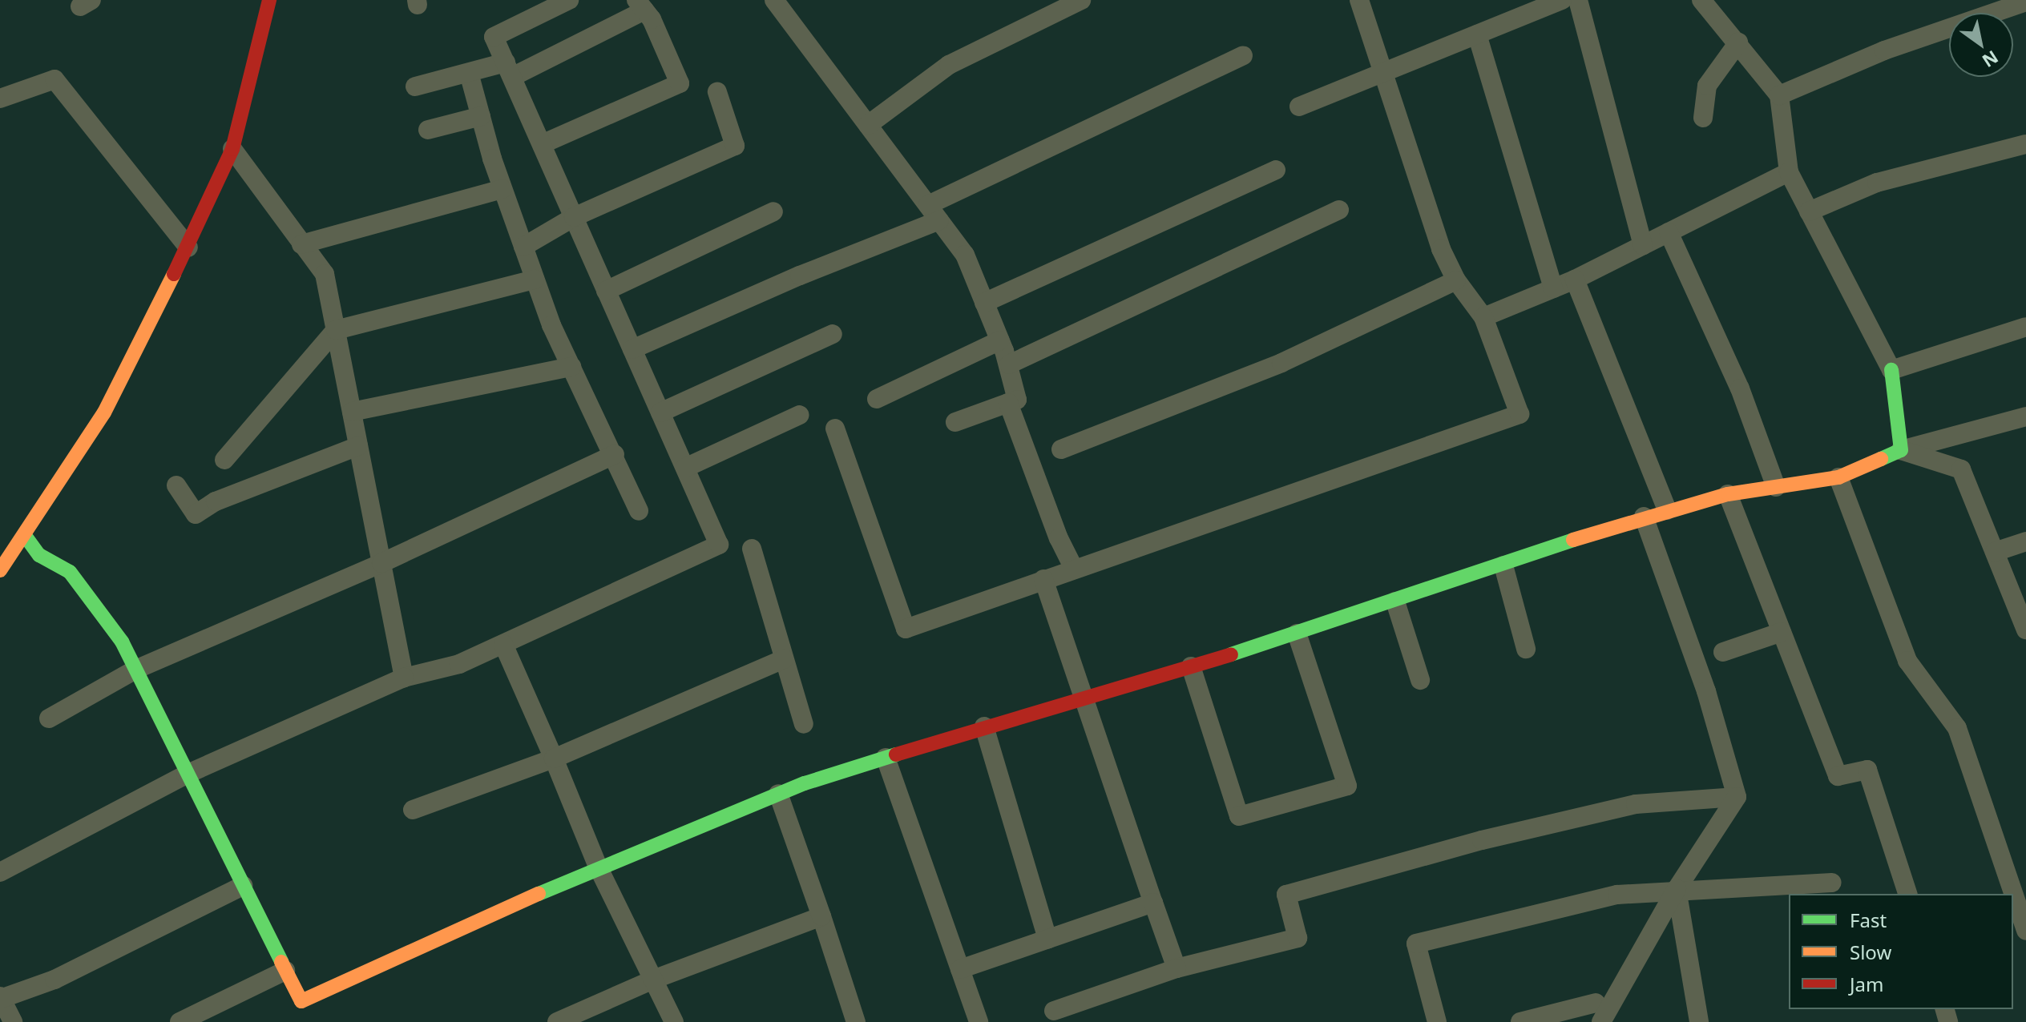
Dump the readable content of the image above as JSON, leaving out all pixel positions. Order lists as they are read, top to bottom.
{
  "legend": ["Fast", "Slow", "Jam"],
  "north": "bottom right"
}
